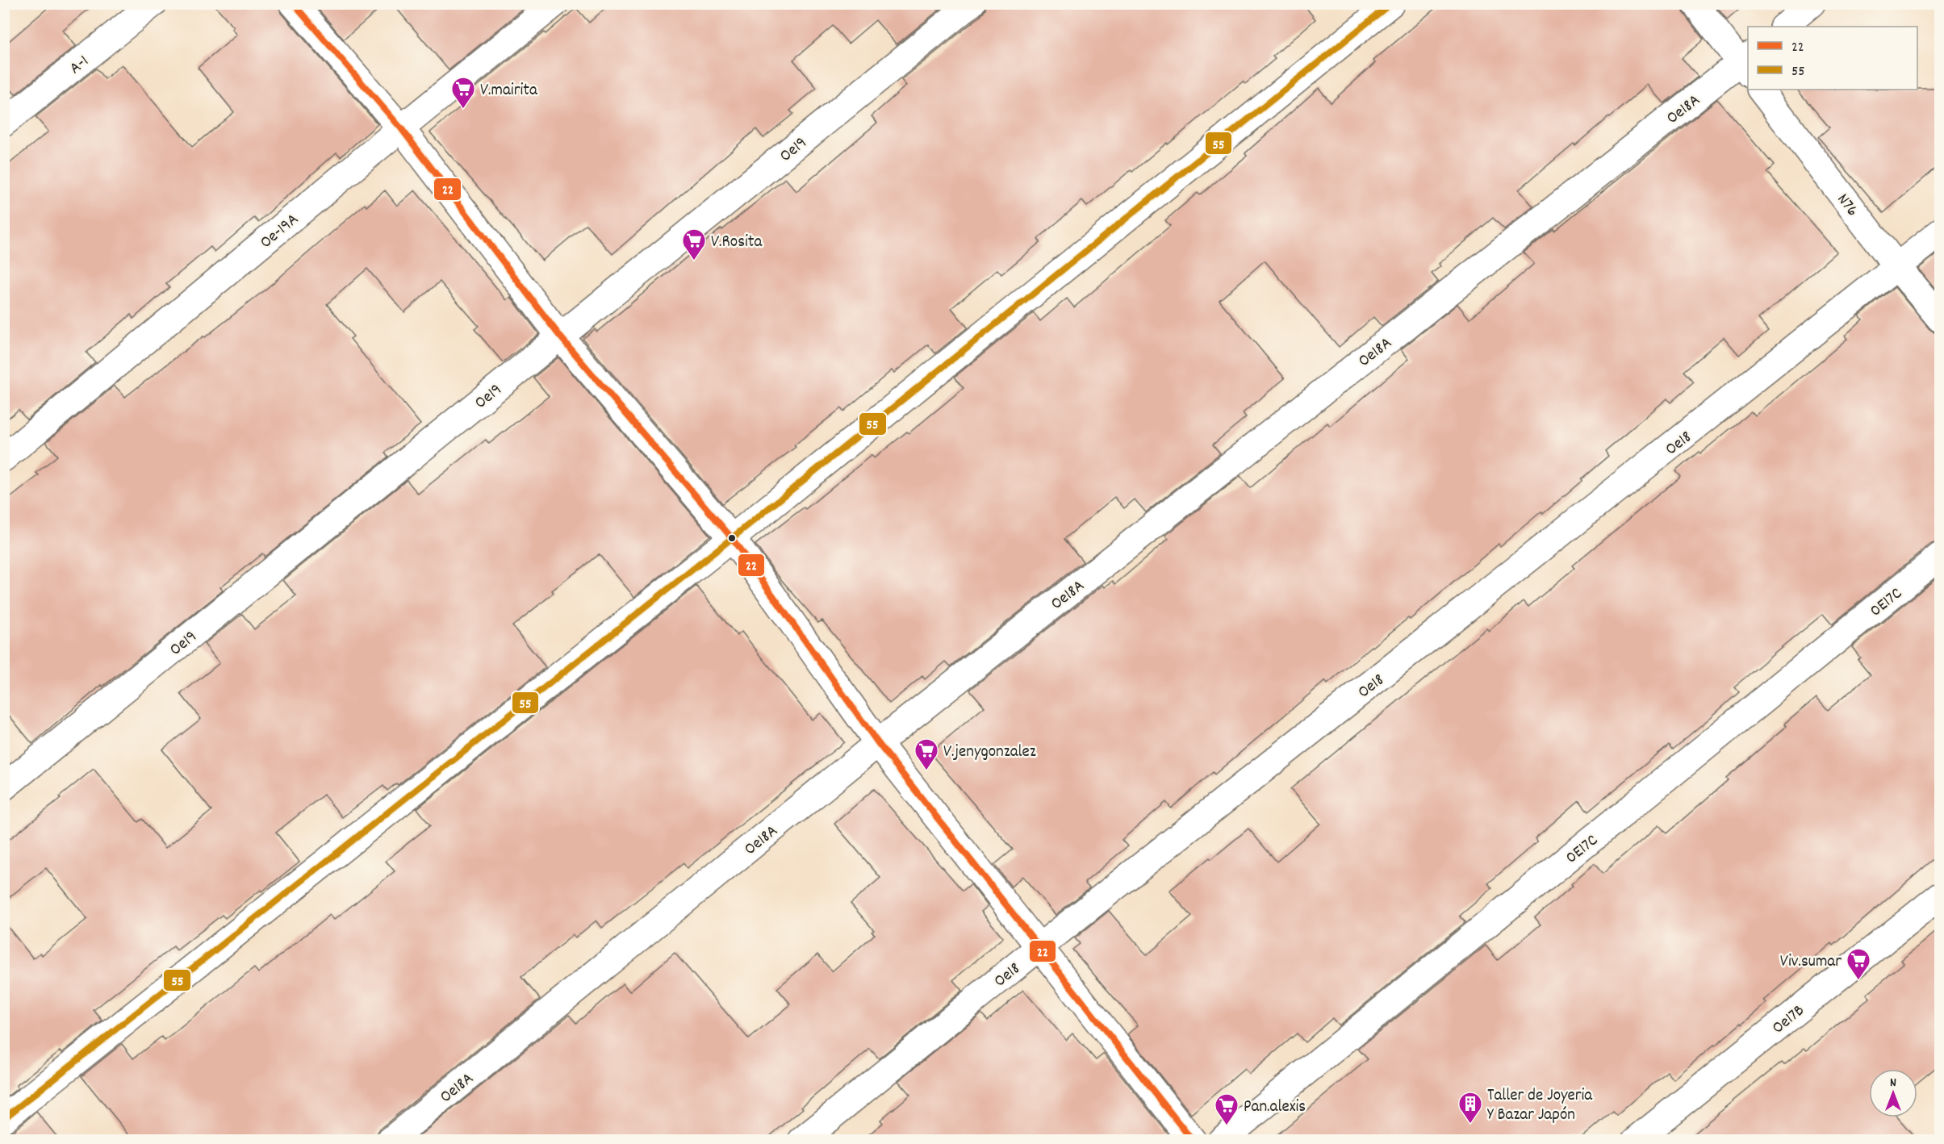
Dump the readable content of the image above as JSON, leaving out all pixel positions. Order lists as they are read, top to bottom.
{
  "streets": {
    "street": [
      "A-1",
      "Oe18A",
      "Oe19",
      "N76",
      "Oe-19A",
      "Oe18",
      "0E17C",
      "Oe17B"
    ]
  },
  "crossings": [
    ["N76", "Oe18"]
  ],
  "places": {
    "supermarket": [
      "V.mairita",
      "V.Rosita",
      "V.jenygonzalez",
      "Viv.sumar",
      "Pan.alexis"
    ],
    "building": ["Taller de Joyeria Y Bazar Japón"]
  },
  "lines": ["transit line 22", "transit line 55"],
  "legend": ["22", "55"],
  "north": "top"
}
